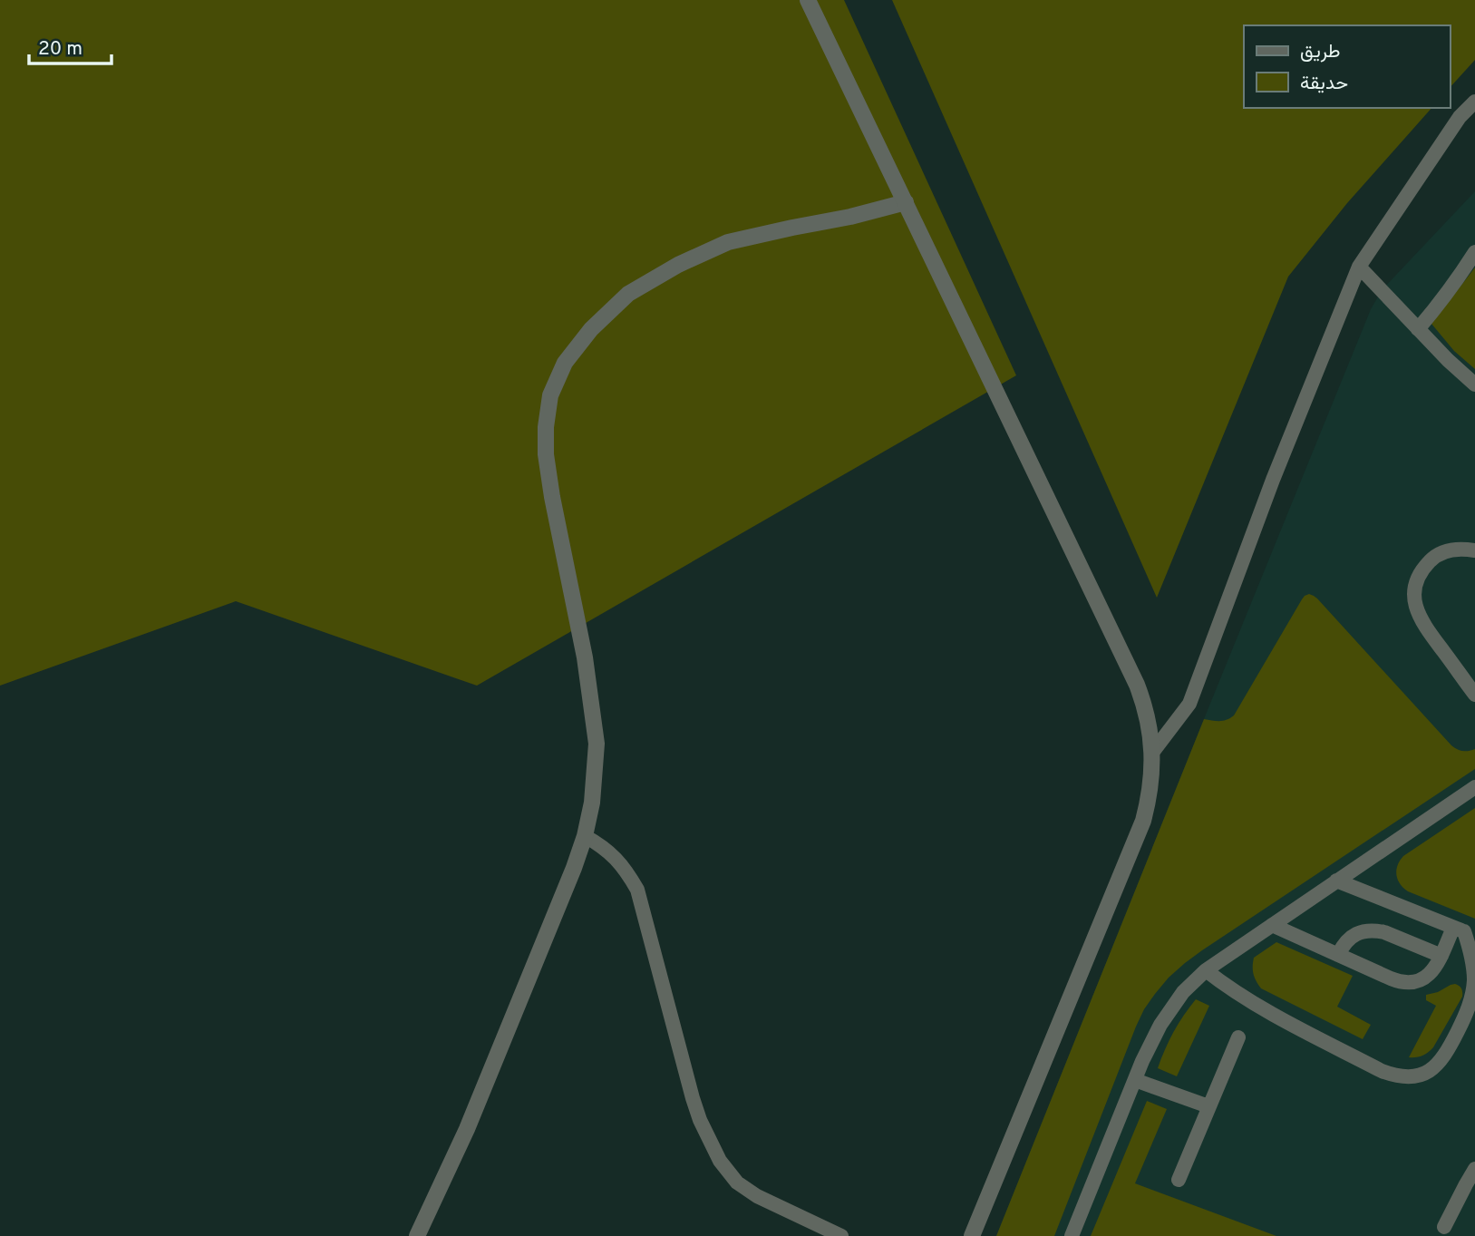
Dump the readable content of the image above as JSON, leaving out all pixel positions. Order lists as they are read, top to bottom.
{
  "legend": ["طريق", "حديقة"],
  "scale_bar": "20 m"
}
